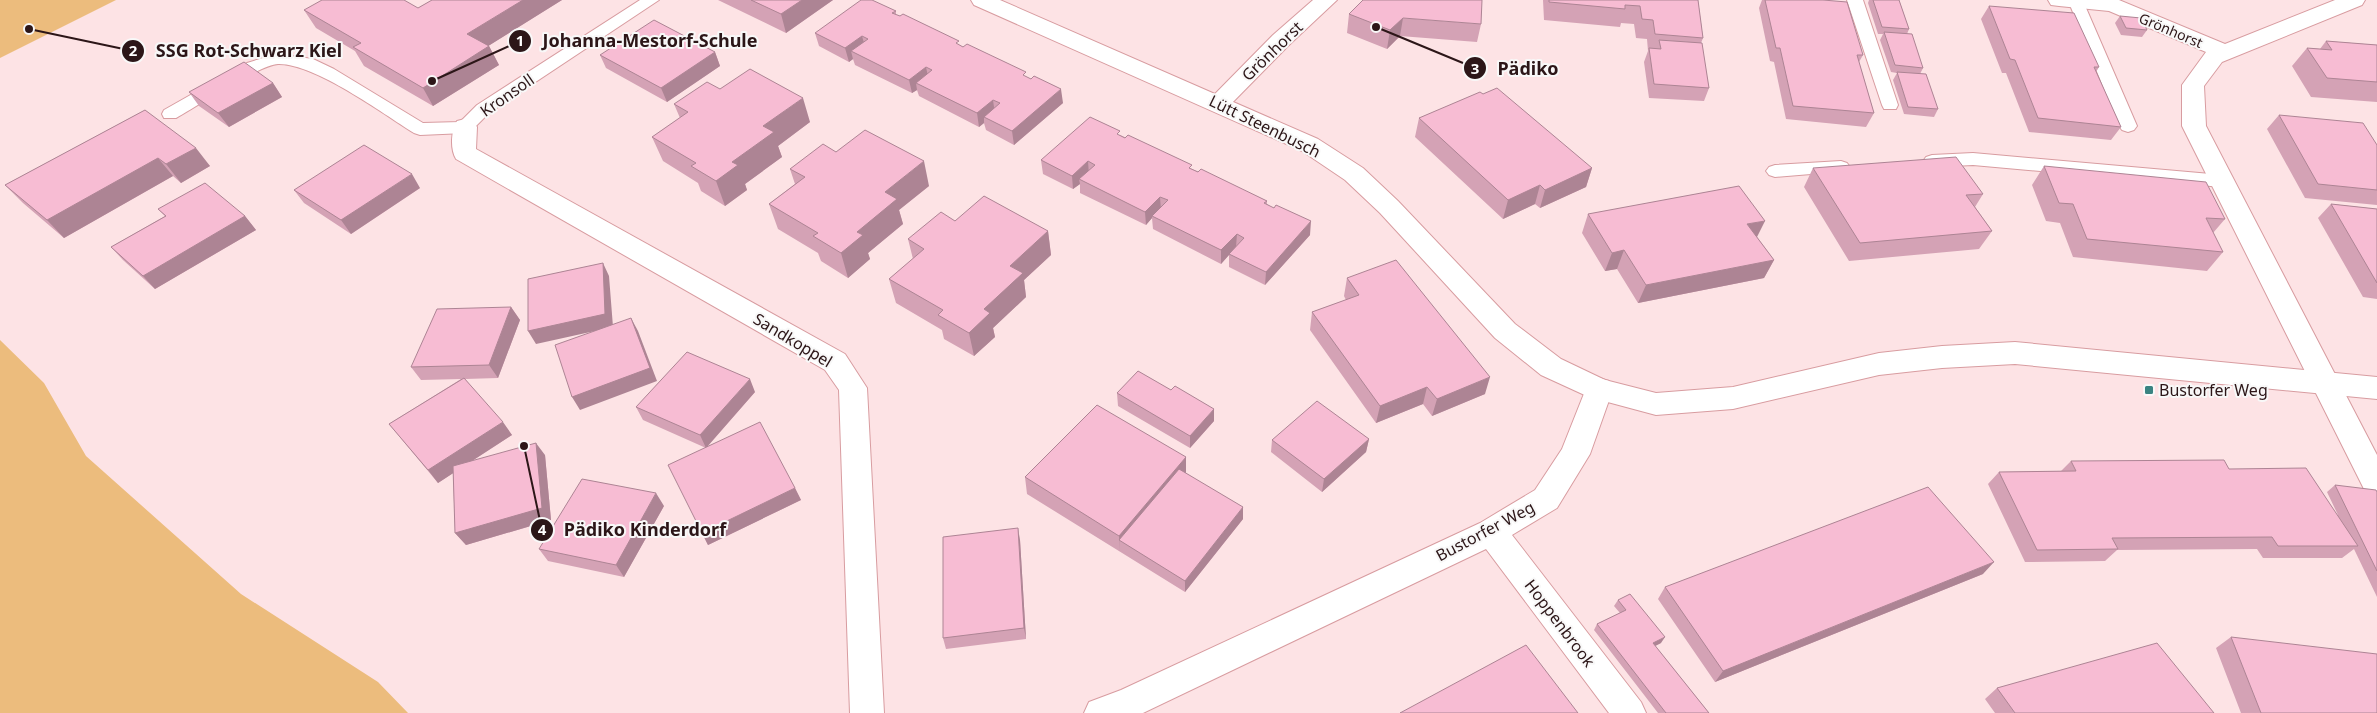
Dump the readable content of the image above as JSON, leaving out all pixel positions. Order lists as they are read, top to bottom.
{
  "streets": {
    "street": [
      "Grönhorst",
      "Lütt Steenbusch",
      "Sandkoppel",
      "Bustorfer Weg",
      "Hoppenbrook"
    ],
    "lane": ["Kronsoll"]
  },
  "crossings": [
    ["Grönhorst", "Lütt Steenbusch"],
    ["Kronsoll", "Sandkoppel"],
    ["Lütt Steenbusch", "Bustorfer Weg"],
    ["Bustorfer Weg", "Hoppenbrook"]
  ],
  "places": {
    "other": [
      "Pädiko",
      "SSG Rot-Schwarz Kiel",
      "Johanna-Mestorf-Schule",
      "Pädiko Kinderdorf"
    ],
    "transit": ["Bustorfer Weg"]
  }
}
